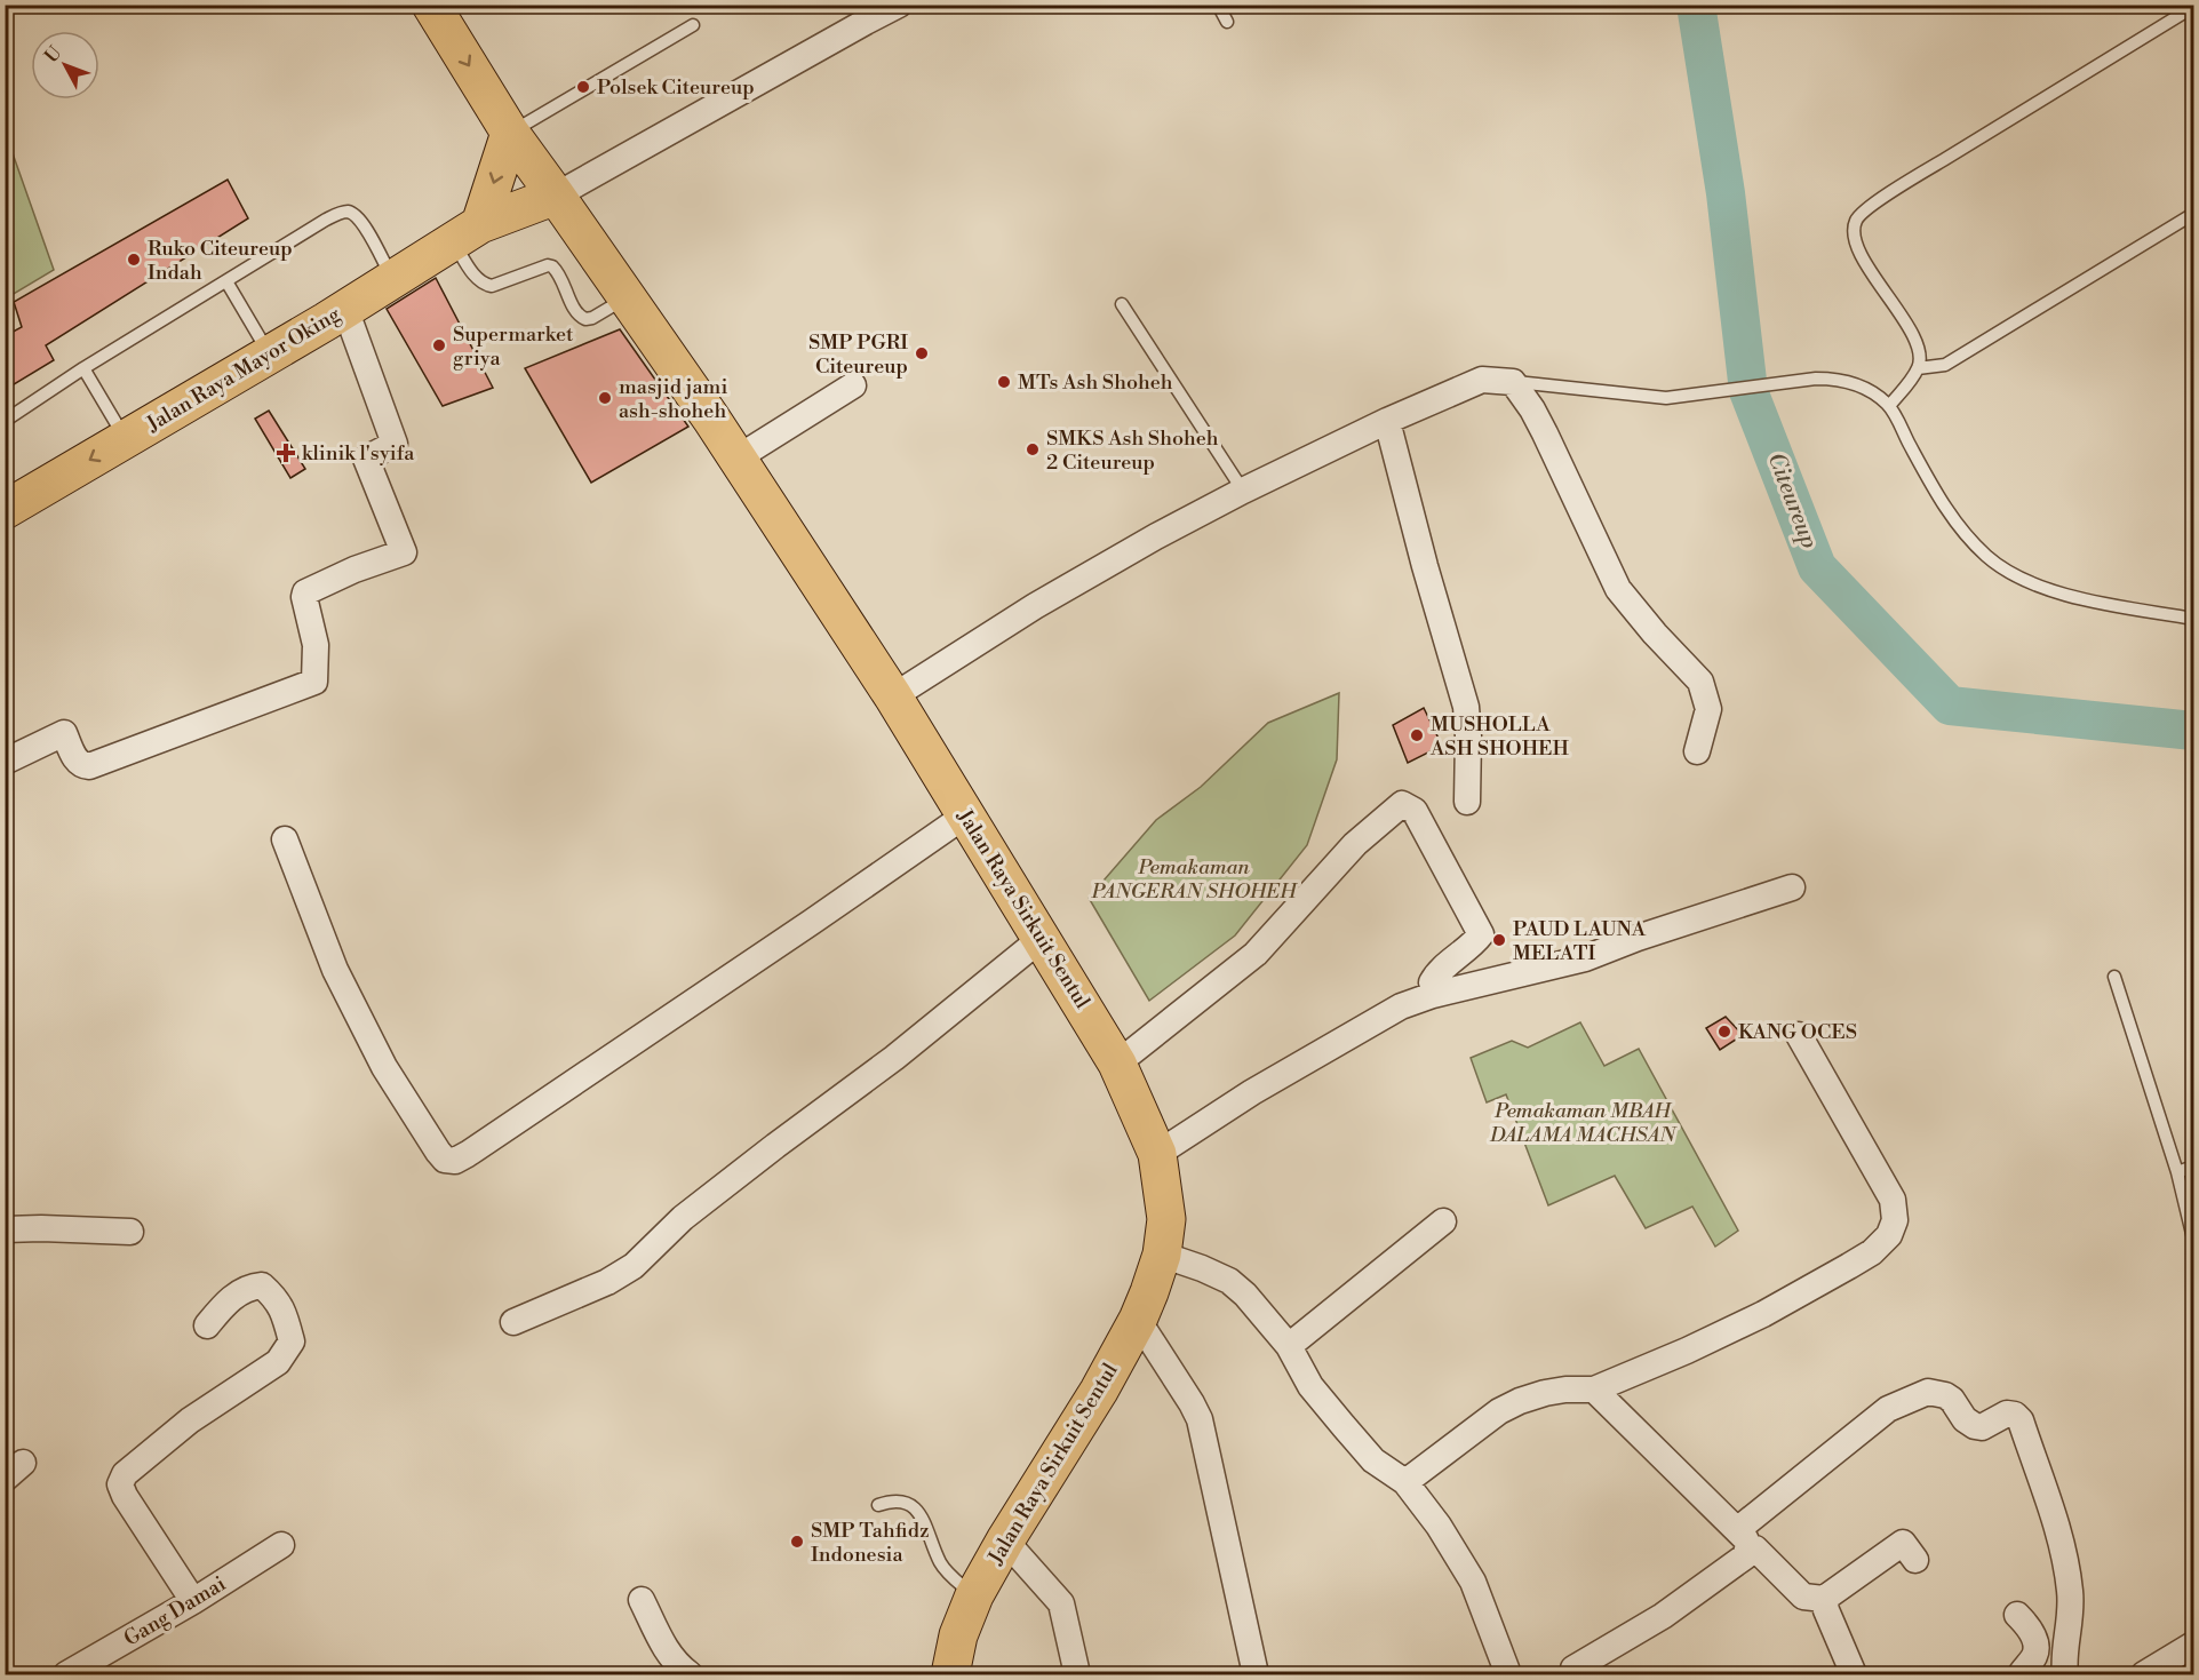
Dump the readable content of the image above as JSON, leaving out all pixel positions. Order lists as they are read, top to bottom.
{
  "streets": {
    "main road": ["Jalan Raya Mayor Oking", "Jalan Raya Sirkuit Sentul"],
    "street": ["Gang Damai"]
  },
  "crossings": [
    ["Jalan Raya Mayor Oking", "Jalan Raya Sirkuit Sentul"]
  ],
  "water": ["Citeureup"],
  "parks": ["Pemakaman PANGERAN SHOHEH", "Pemakaman MBAH DALAMA MACHSAN"],
  "places": {
    "other": [
      "Polsek Citeureup",
      "Ruko Citeureup Indah",
      "Supermarket griya",
      "SMP PGRI Citeureup",
      "MTs Ash Shoheh",
      "masjid jami ash-shoheh",
      "SMKS Ash Shoheh 2 Citeureup",
      "MUSHOLLA ASH SHOHEH",
      "PAUD LAUNA MELATI",
      "KANG OCES",
      "SMP Tahfidz Indonesia"
    ],
    "health": ["klinik l'syifa"]
  },
  "north": "top left"
}
